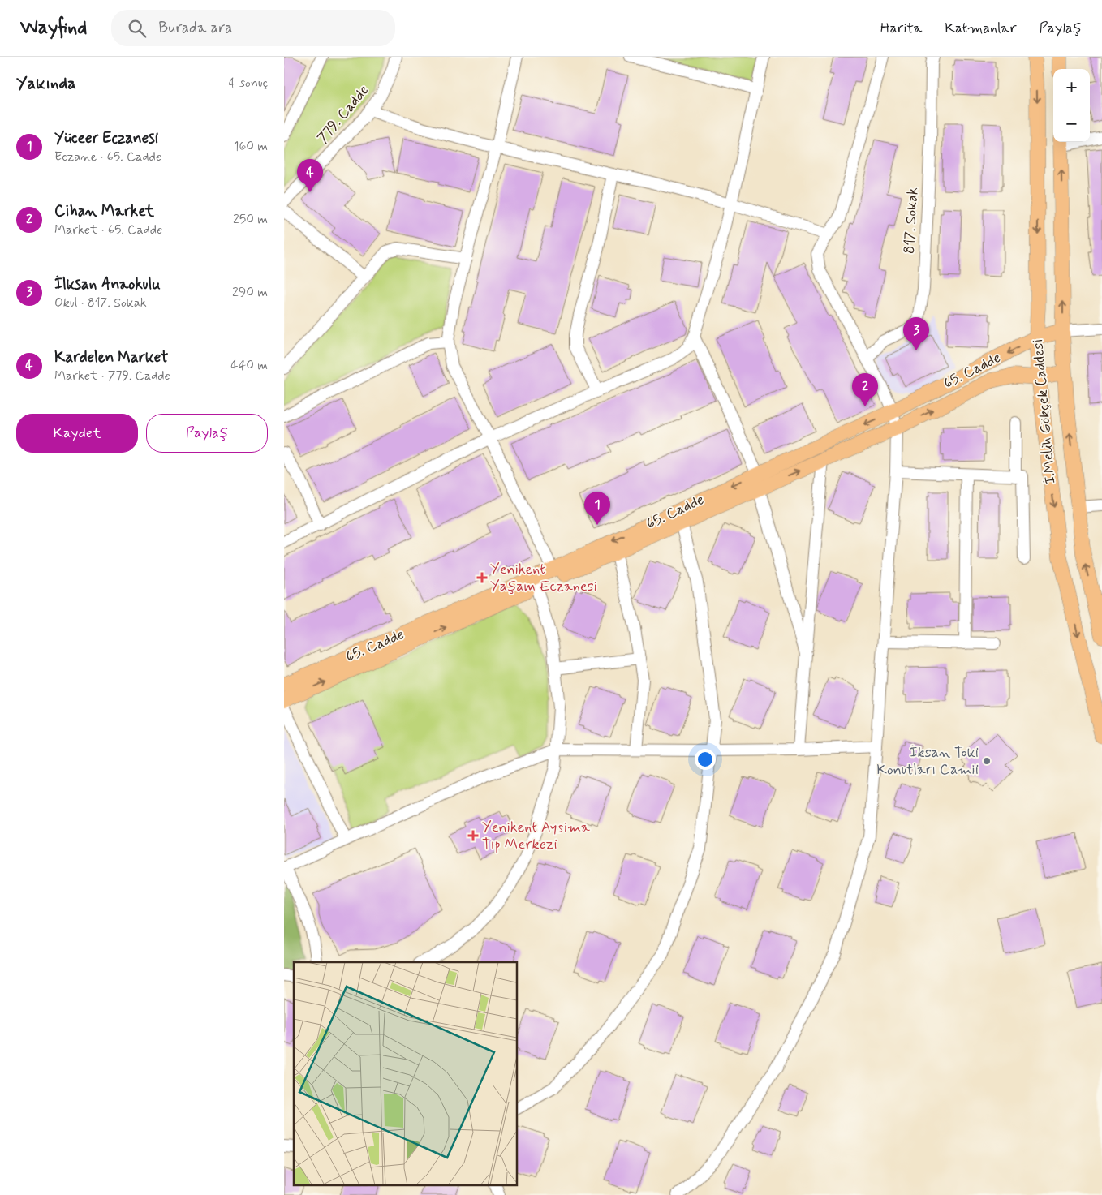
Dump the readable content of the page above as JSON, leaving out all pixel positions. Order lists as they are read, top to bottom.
{
  "streets": {
    "main road": ["65. Cadde", "İ.Melih Gökçek Caddesi"],
    "street": ["779. Cadde", "817. Sokak"]
  },
  "crossings": [
    ["65. Cadde", "İ.Melih Gökçek Caddesi"]
  ],
  "places": {
    "health": ["Yenikent Yaşam Eczanesi", "Yenikent Aysima Tıp Merkezi"],
    "other": ["İksan Toki Konutları Camii"]
  },
  "page": {
    "header": "Wayfind",
    "search": "Burada ara",
    "nav": ["Harita", "Katmanlar", "Paylaş"],
    "heading": ["Yakında", "4 sonuç"],
    "map_buttons": ["+", "−"],
    "list": [
      {
        "mark": "1",
        "name": "Yüceer Eczanesi",
        "note": "Eczane · 65. Cadde",
        "value": "160 m"
      },
      {
        "mark": "2",
        "name": "Cihan Market",
        "note": "Market · 65. Cadde",
        "value": "250 m"
      },
      {
        "mark": "3",
        "name": "İlksan Anaokulu",
        "note": "Okul · 817. Sokak",
        "value": "290 m"
      },
      {
        "mark": "4",
        "name": "Kardelen Market",
        "note": "Market · 779. Cadde",
        "value": "440 m"
      }
    ],
    "pins": [
      "4",
      "3",
      "2",
      "1"
    ],
    "buttons": ["Kaydet", "Paylaş"]
  }
}
